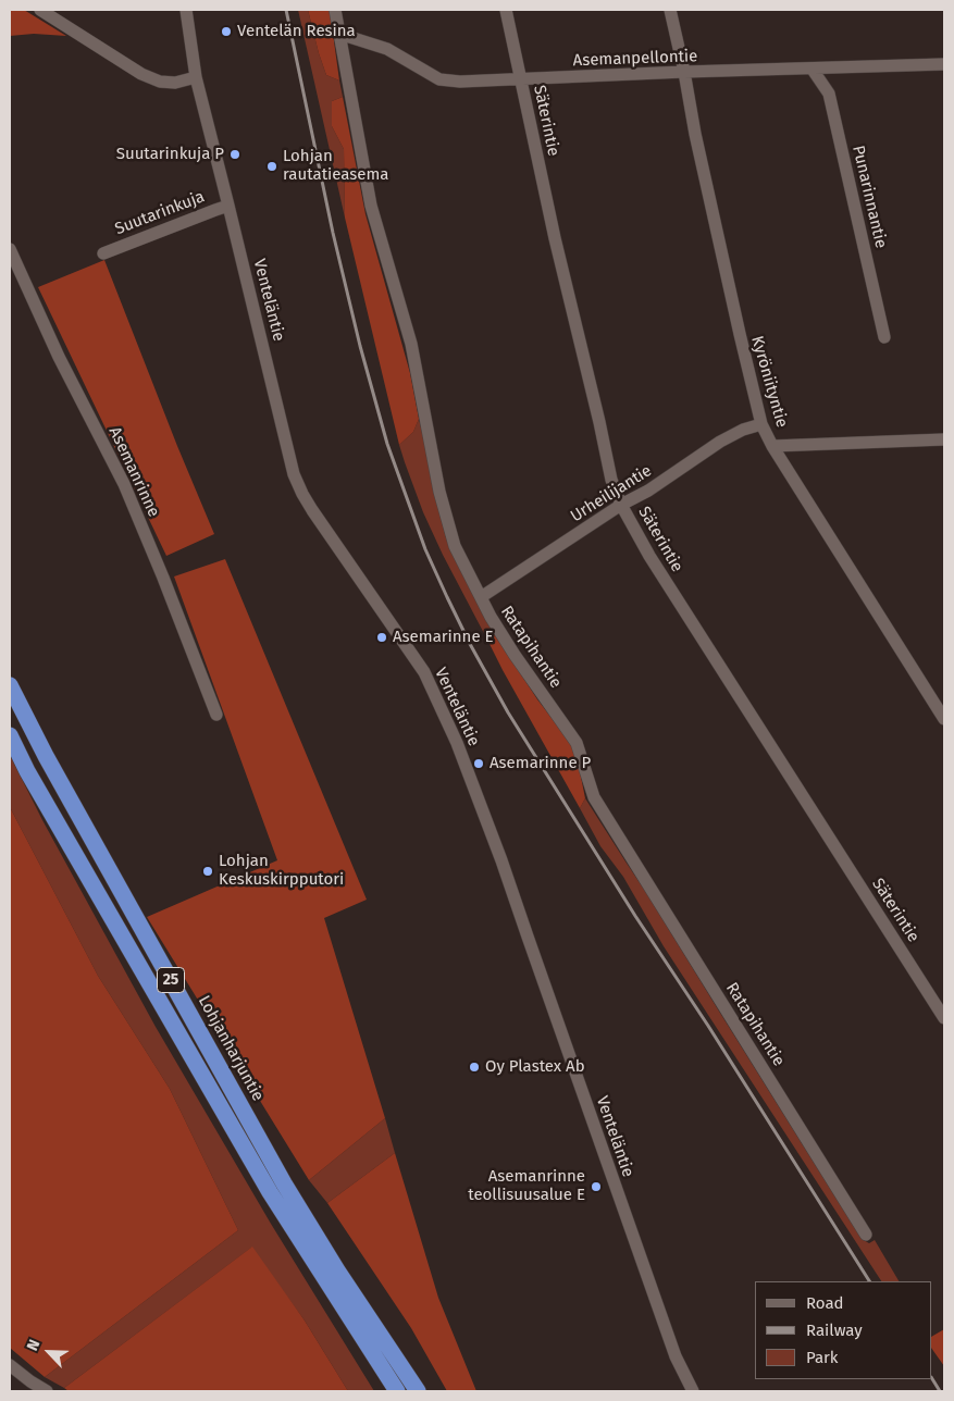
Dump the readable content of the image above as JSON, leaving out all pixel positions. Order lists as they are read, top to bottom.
{
  "streets": {
    "highway": ["25", "Lohjanharjuntie"],
    "street": [
      "Asemanpellontie",
      "Säterintie",
      "Punarinnantie",
      "Suutarinkuja",
      "Venteläntie",
      "Kyröniityntie",
      "Asemanrinne",
      "Urheilijantie",
      "Ratapihantie"
    ]
  },
  "crossings": [
    ["Asemanpellontie", "Säterintie"],
    ["Asemanpellontie", "Punarinnantie"],
    ["Asemanpellontie", "Kyröniityntie"],
    ["Asemanpellontie", "Ratapihantie"],
    ["Säterintie", "Urheilijantie"],
    ["Suutarinkuja", "Venteläntie"],
    ["Kyröniityntie", "Urheilijantie"],
    ["Urheilijantie", "Ratapihantie"]
  ],
  "places": [
    "Ventelän Resina",
    "Suutarinkuja P",
    "Lohjan rautatieasema",
    "Asemarinne E",
    "Asemarinne P",
    "Lohjan Keskuskirpputori",
    "Oy Plastex Ab",
    "Asemanrinne teollisuusalue E"
  ],
  "legend": ["Road", "Railway", "Park"],
  "north": "top left"
}
